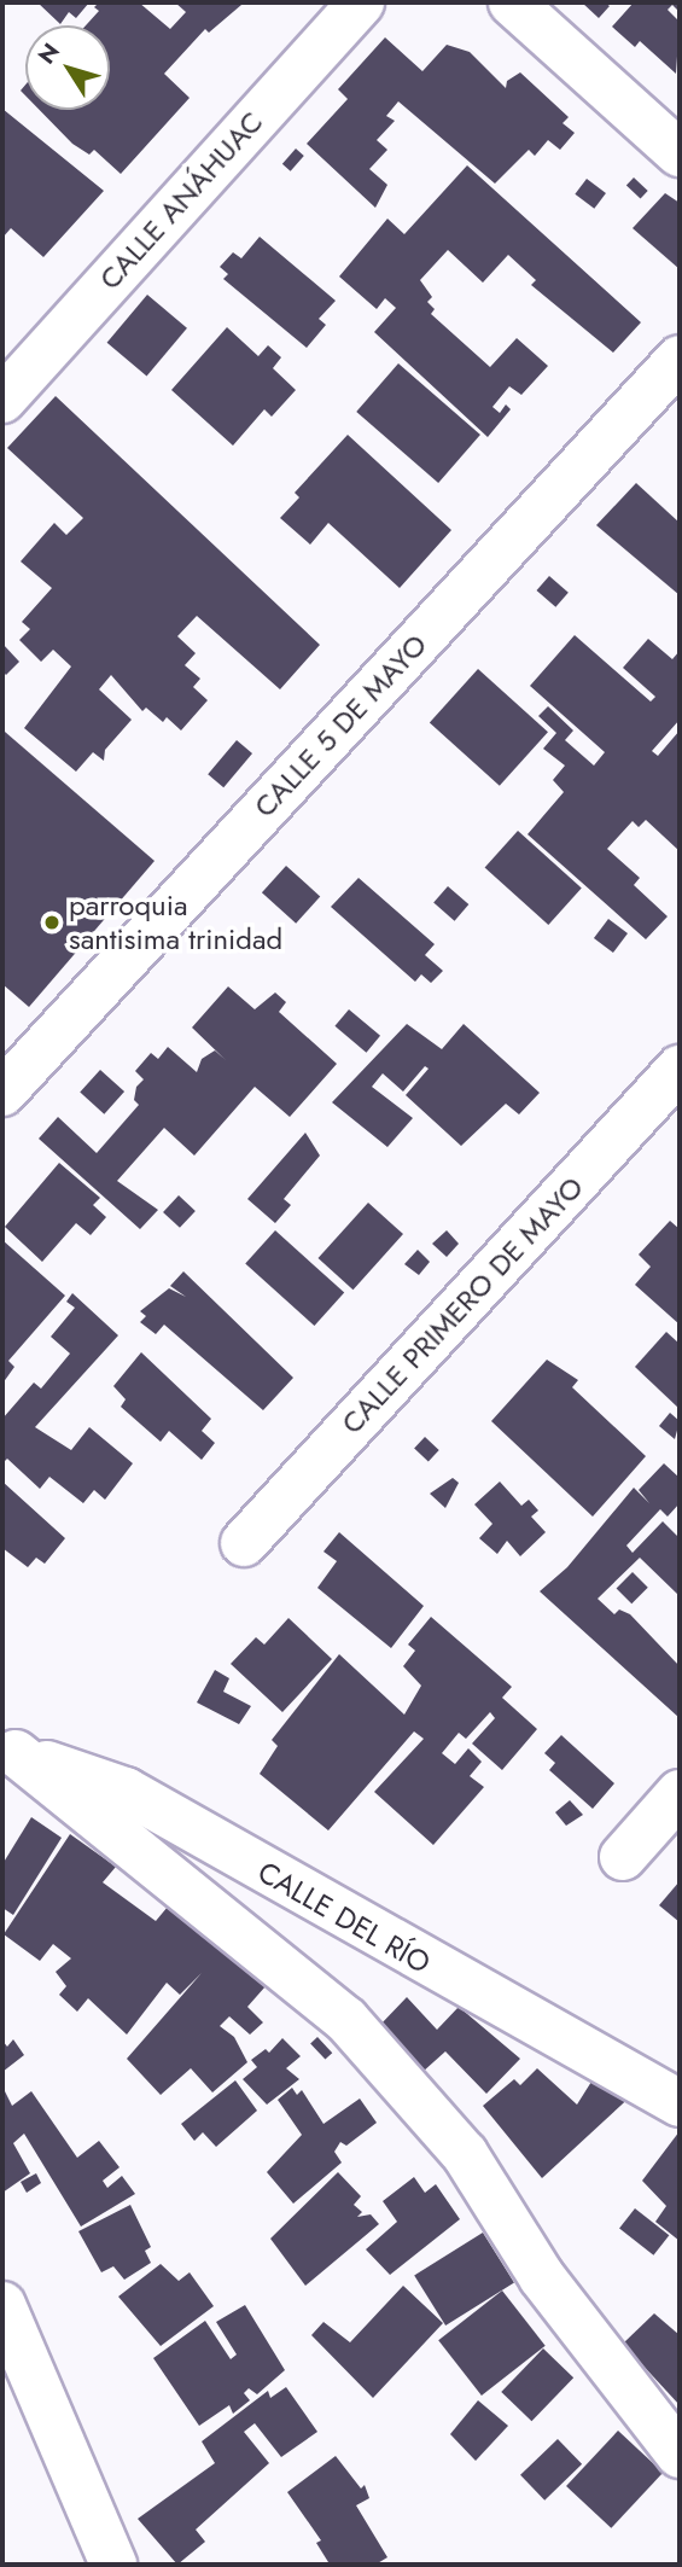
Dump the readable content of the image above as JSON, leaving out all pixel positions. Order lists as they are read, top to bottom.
{
  "streets": {
    "street": [
      "CALLE ANÁHUAC",
      "CALLE 5 DE MAYO",
      "CALLE PRIMERO DE MAYO",
      "CALLE DEL RÍO"
    ]
  },
  "places": ["parroquia santisima trinidad"],
  "north": "top left"
}
